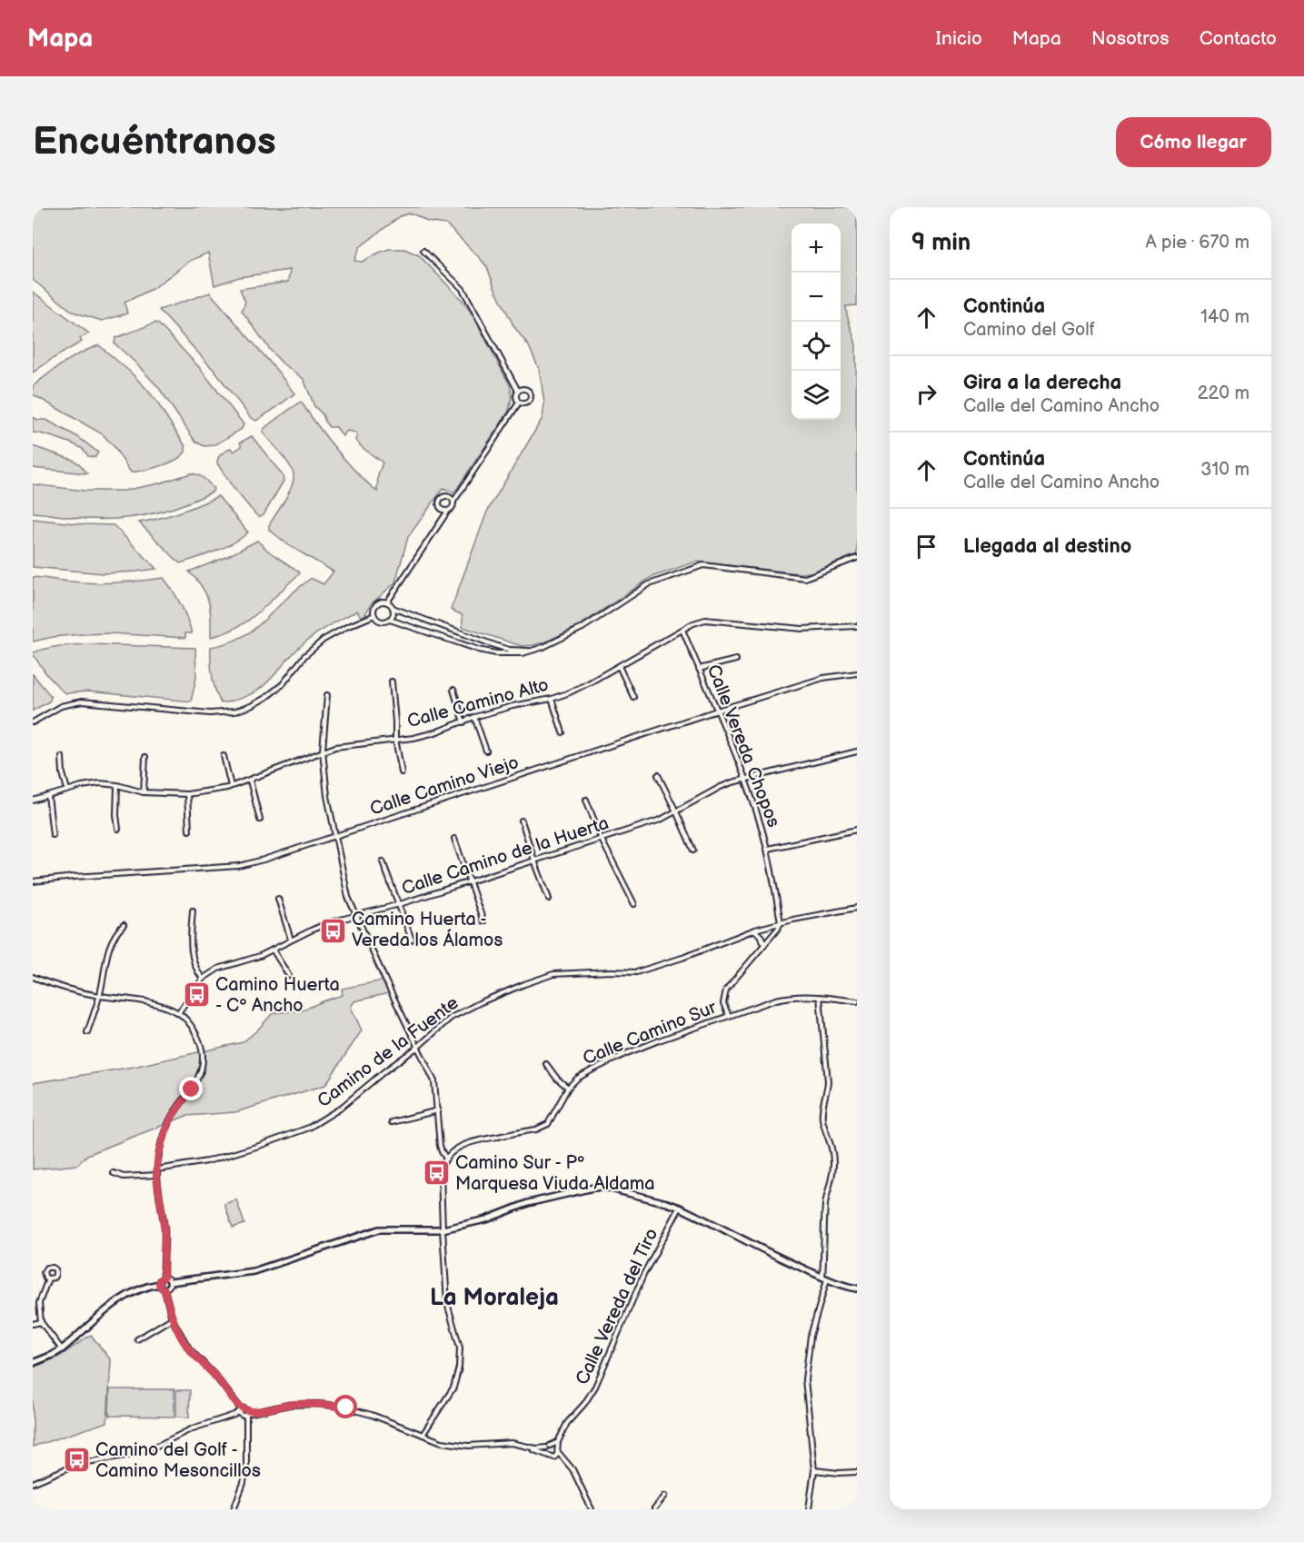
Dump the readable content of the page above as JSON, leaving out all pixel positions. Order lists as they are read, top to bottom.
{
  "streets": {
    "street": [
      "Calle Camino Alto",
      "Calle Vereda Chopos",
      "Calle Camino Viejo",
      "Calle Camino de la Huerta",
      "Calle Camino Sur",
      "Camino de la Fuente",
      "Calle Vereda del Tiro"
    ]
  },
  "crossings": [
    ["Calle Camino Alto", "Calle Vereda Chopos"],
    ["Calle Vereda Chopos", "Calle Camino Viejo"],
    ["Calle Vereda Chopos", "Calle Camino de la Huerta"],
    ["Calle Vereda Chopos", "Camino de la Fuente"]
  ],
  "districts": ["La Moraleja"],
  "places": {
    "bus stop": [
      "Camino Huerta - Vereda los Álamos",
      "Camino Huerta - Cº Ancho",
      "Camino Sur - Pº Marquesa Viuda Aldama",
      "Camino del Golf - Camino Mesoncillos"
    ]
  },
  "page": {
    "header": "Mapa",
    "nav": [
      "Inicio",
      "Mapa",
      "Nosotros",
      "Contacto"
    ],
    "buttons": "Cómo llegar",
    "title": "Encuéntranos",
    "heading": ["9 min", "A pie · 670 m"],
    "map_buttons": ["+", "−"],
    "list": [
      ["Continúa", "Camino del Golf", "140 m"],
      ["Gira a la derecha", "Calle del Camino Ancho", "220 m"],
      ["Continúa", "Calle del Camino Ancho", "310 m"],
      "Llegada al destino"
    ]
  }
}
